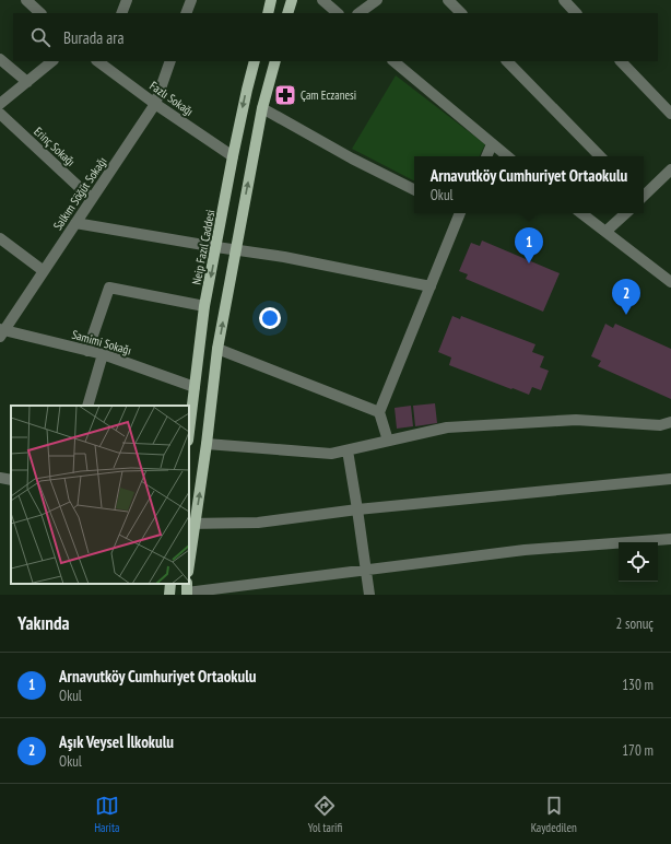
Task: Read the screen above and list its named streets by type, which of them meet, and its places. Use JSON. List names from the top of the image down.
{
  "streets": {
    "main road": ["Neip Fazıl Caddesi"],
    "street": [
      "Fazlı Sokağı",
      "Erinç Sokağı",
      "Salkım Söğüt Sokağı",
      "Samimi Sokağı"
    ]
  },
  "crossings": [
    ["Fazlı Sokağı", "Salkım Söğüt Sokağı"],
    ["Fazlı Sokağı", "Neip Fazıl Caddesi"],
    ["Erinç Sokağı", "Salkım Söğüt Sokağı"],
    ["Salkım Söğüt Sokağı", "Samimi Sokağı"],
    ["Neip Fazıl Caddesi", "Samimi Sokağı"]
  ],
  "places": {
    "pharmacy": ["Çam Eczanesi"]
  },
  "page": {
    "search": "Burada ara",
    "popup": ["Arnavutköy Cumhuriyet Ortaokulu", "Okul"],
    "pins": ["1", "2"],
    "heading": ["Yakında", "2 sonuç"],
    "list": [
      {
        "mark": "1",
        "name": "Arnavutköy Cumhuriyet Ortaokulu",
        "note": "Okul",
        "value": "130 m"
      },
      {
        "mark": "2",
        "name": "Aşık Veysel İlkokulu",
        "note": "Okul",
        "value": "170 m"
      }
    ],
    "nav": ["Harita", "Yol tarifi", "Kaydedilen"]
  }
}
